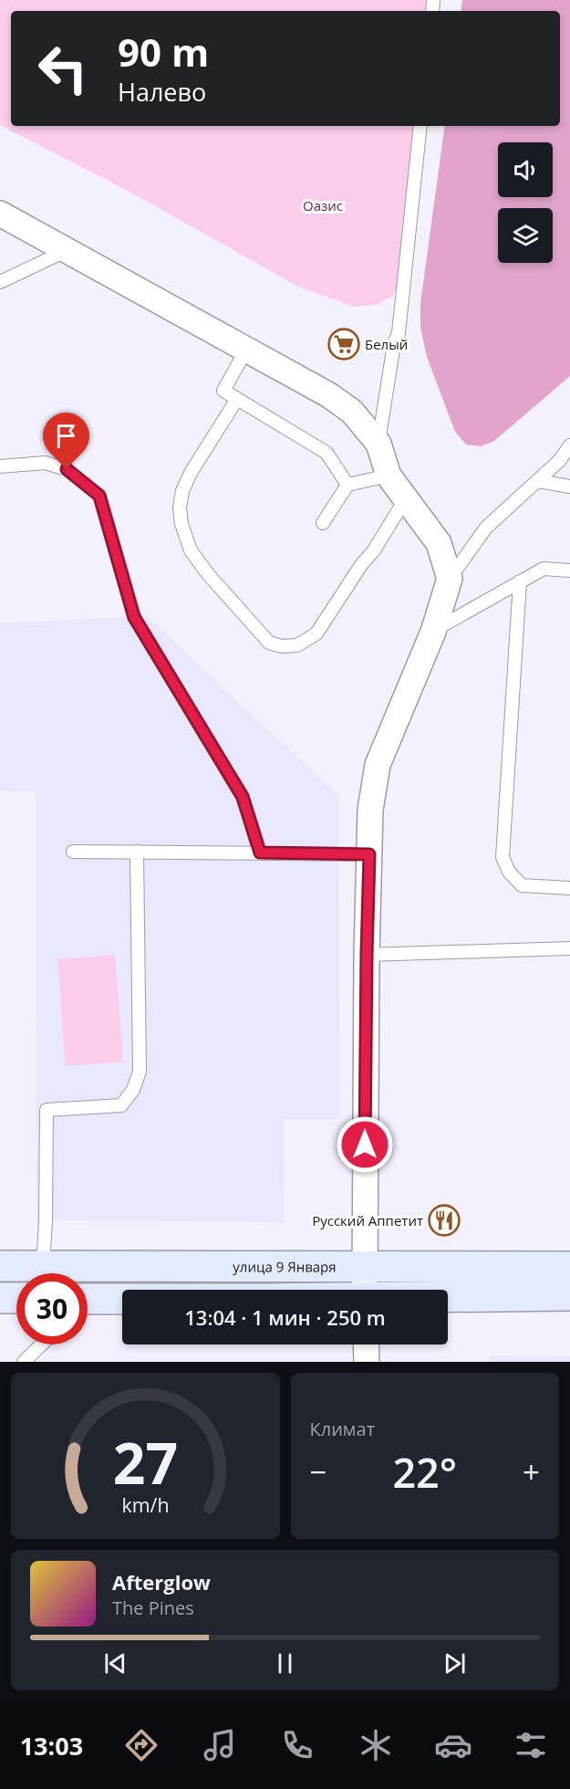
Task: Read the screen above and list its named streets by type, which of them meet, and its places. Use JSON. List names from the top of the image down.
{
  "streets": {
    "main road": ["улица 9 Января"]
  },
  "parks": ["Оазис"],
  "places": {
    "supermarket": ["Белый"],
    "restaurant": ["Русский Аппетит"]
  },
  "page": {
    "turn": ["90 m", "Налево"],
    "limit": "30",
    "trip": "13:04 · 1 мин · 250 m",
    "tile": "Климат",
    "heat": ["−", "22°", "+"],
    "song": ["Afterglow", "The Pines"],
    "tabs": "13:03",
    "gauge": ["27", "km/h"]
  }
}
